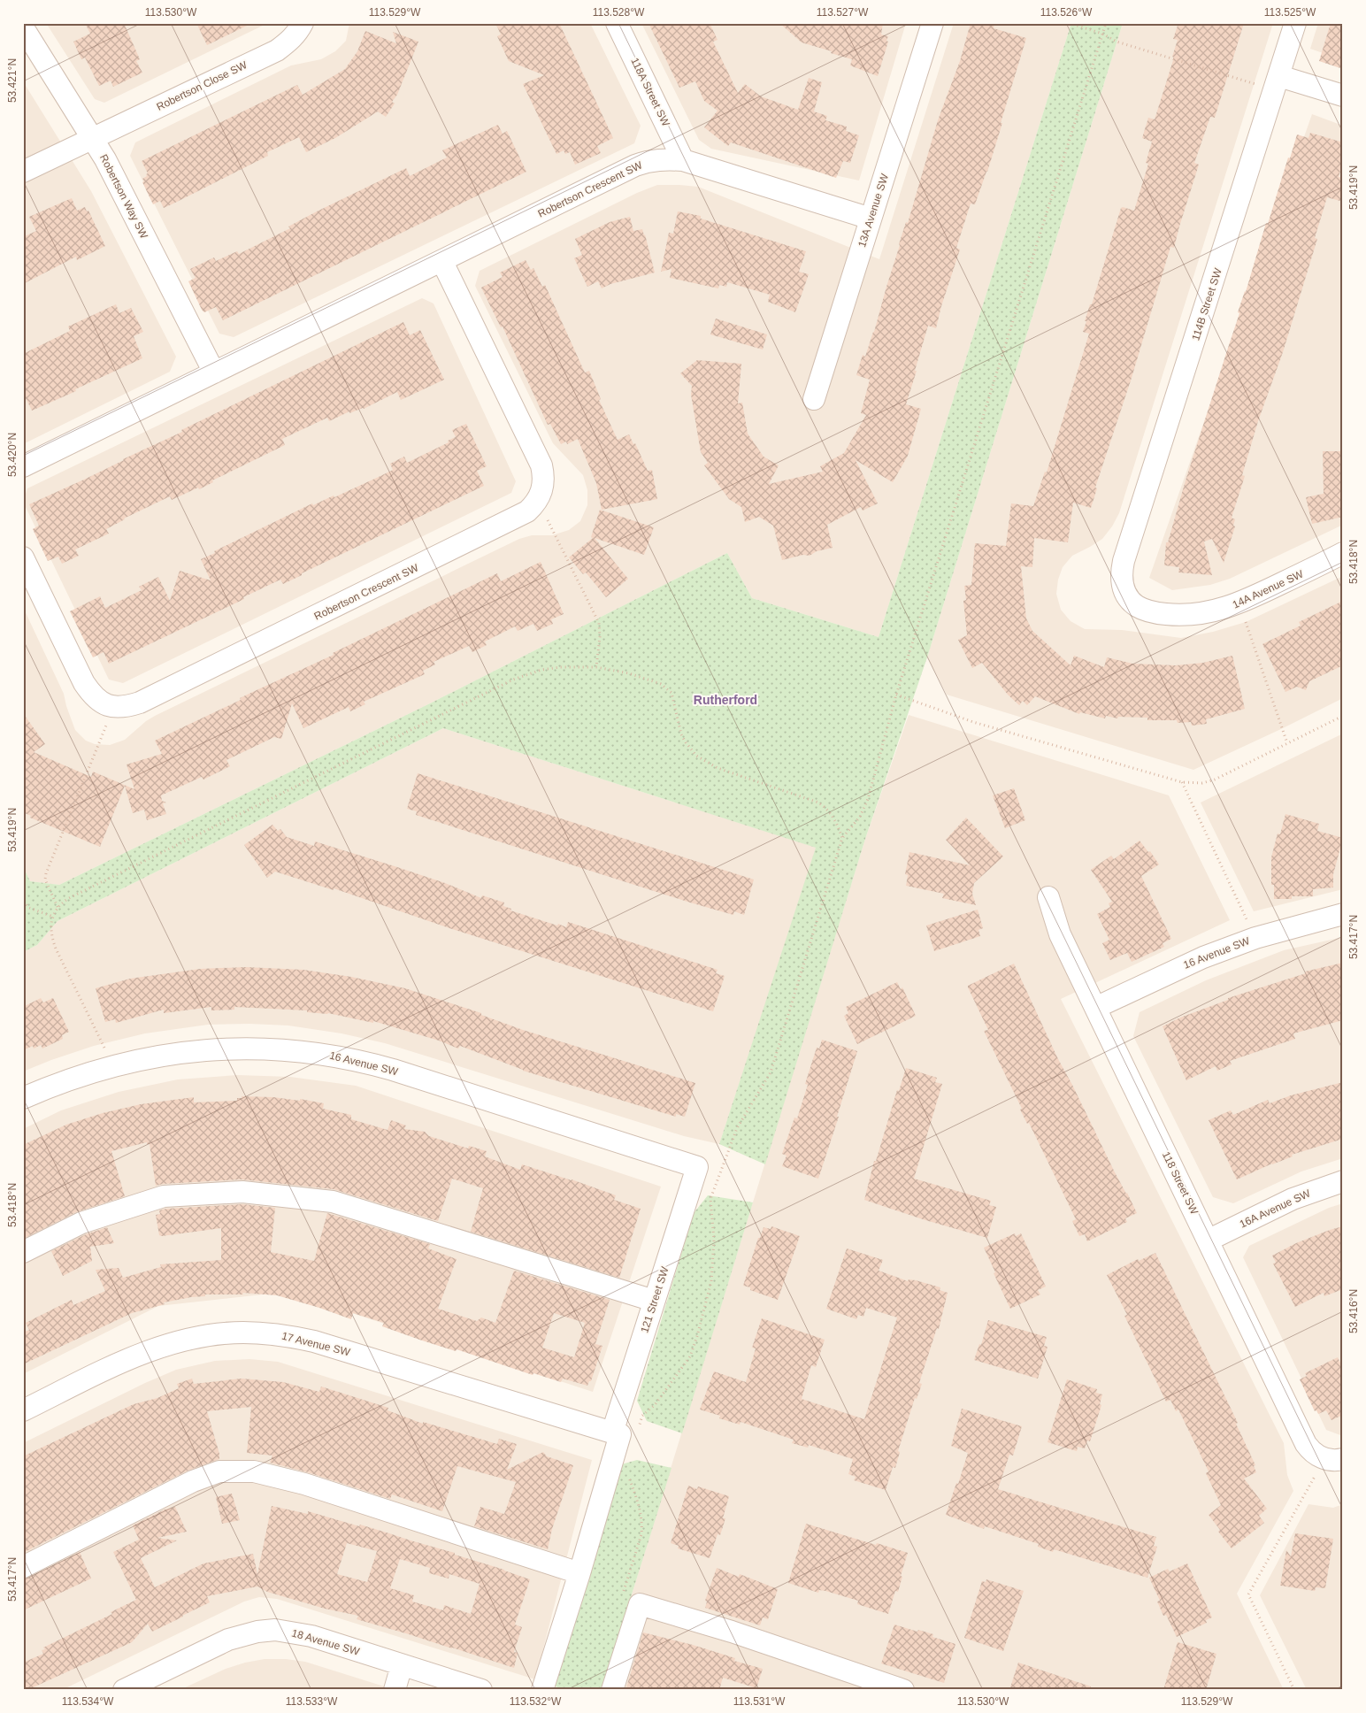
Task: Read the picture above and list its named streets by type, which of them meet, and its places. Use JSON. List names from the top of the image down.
{
  "streets": {
    "street": [
      "Robertson Close SW",
      "118A Street SW",
      "Robertson Crescent SW",
      "Robertson Way SW",
      "13A Avenue SW",
      "114B Street SW",
      "14A Avenue SW",
      "16 Avenue SW",
      "118 Street SW",
      "16A Avenue SW",
      "121 Street SW",
      "17 Avenue SW",
      "18 Avenue SW"
    ]
  },
  "crossings": [
    ["Robertson Close SW", "Robertson Way SW"],
    ["118A Street SW", "Robertson Crescent SW"],
    ["Robertson Crescent SW", "Robertson Way SW"],
    ["Robertson Crescent SW", "13A Avenue SW"],
    ["114B Street SW", "14A Avenue SW"],
    ["16 Avenue SW", "118 Street SW"],
    ["16 Avenue SW", "121 Street SW"],
    ["118 Street SW", "16A Avenue SW"],
    ["121 Street SW", "17 Avenue SW"]
  ],
  "districts": ["Rutherford"],
  "coordinates": [
    "113.530°W",
    "113.529°W",
    "113.528°W",
    "113.527°W",
    "113.526°W",
    "113.525°W",
    "53.421°N",
    "53.419°N",
    "53.420°N",
    "53.418°N",
    "53.417°N",
    "53.416°N",
    "113.534°W",
    "113.533°W",
    "113.532°W",
    "113.531°W"
  ]
}
